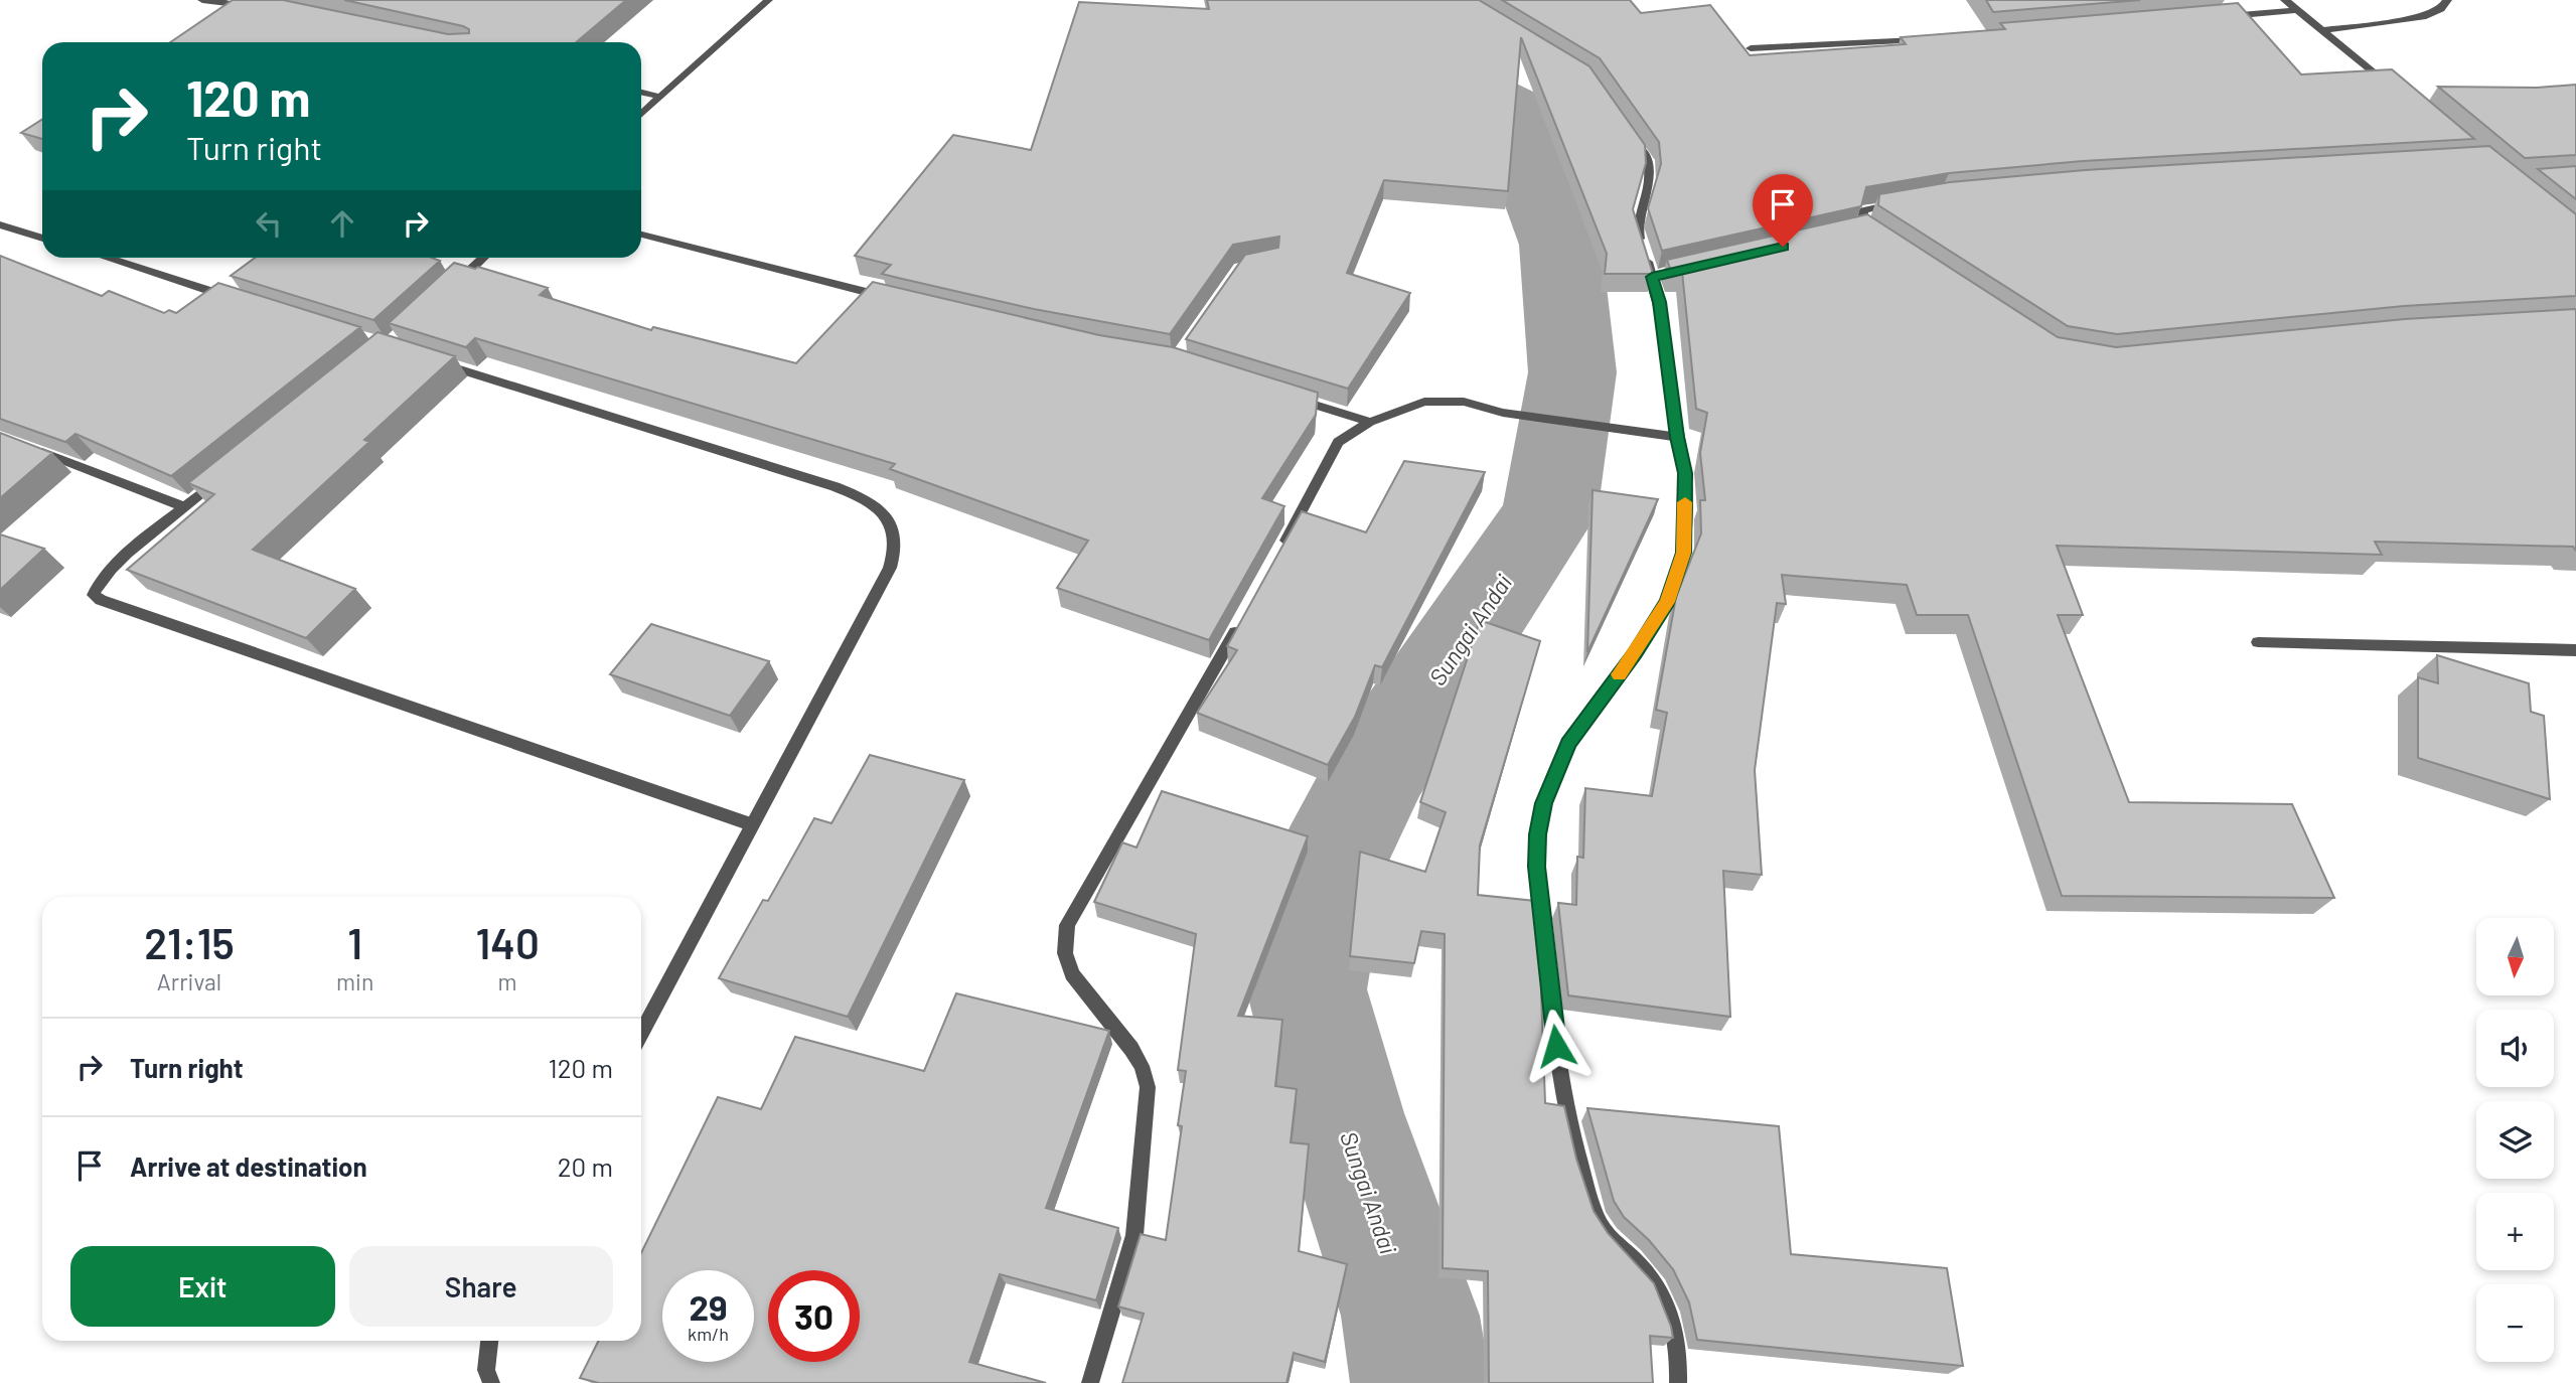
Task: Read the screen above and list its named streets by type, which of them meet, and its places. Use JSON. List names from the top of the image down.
{
  "water": ["Sungai Andai"],
  "north": "bottom",
  "page": {
    "turn": ["120 m", "Turn right"],
    "eta": [
      "21:15",
      "Arrival",
      "1",
      "min",
      "140",
      "m"
    ],
    "map_buttons": ["+", "−"],
    "list": [
      {
        "name": "Turn right",
        "value": "120 m"
      },
      {
        "name": "Arrive at destination",
        "value": "20 m"
      }
    ],
    "buttons": ["Exit", "Share"],
    "speed": "29 km/h",
    "limit": "30"
  }
}
